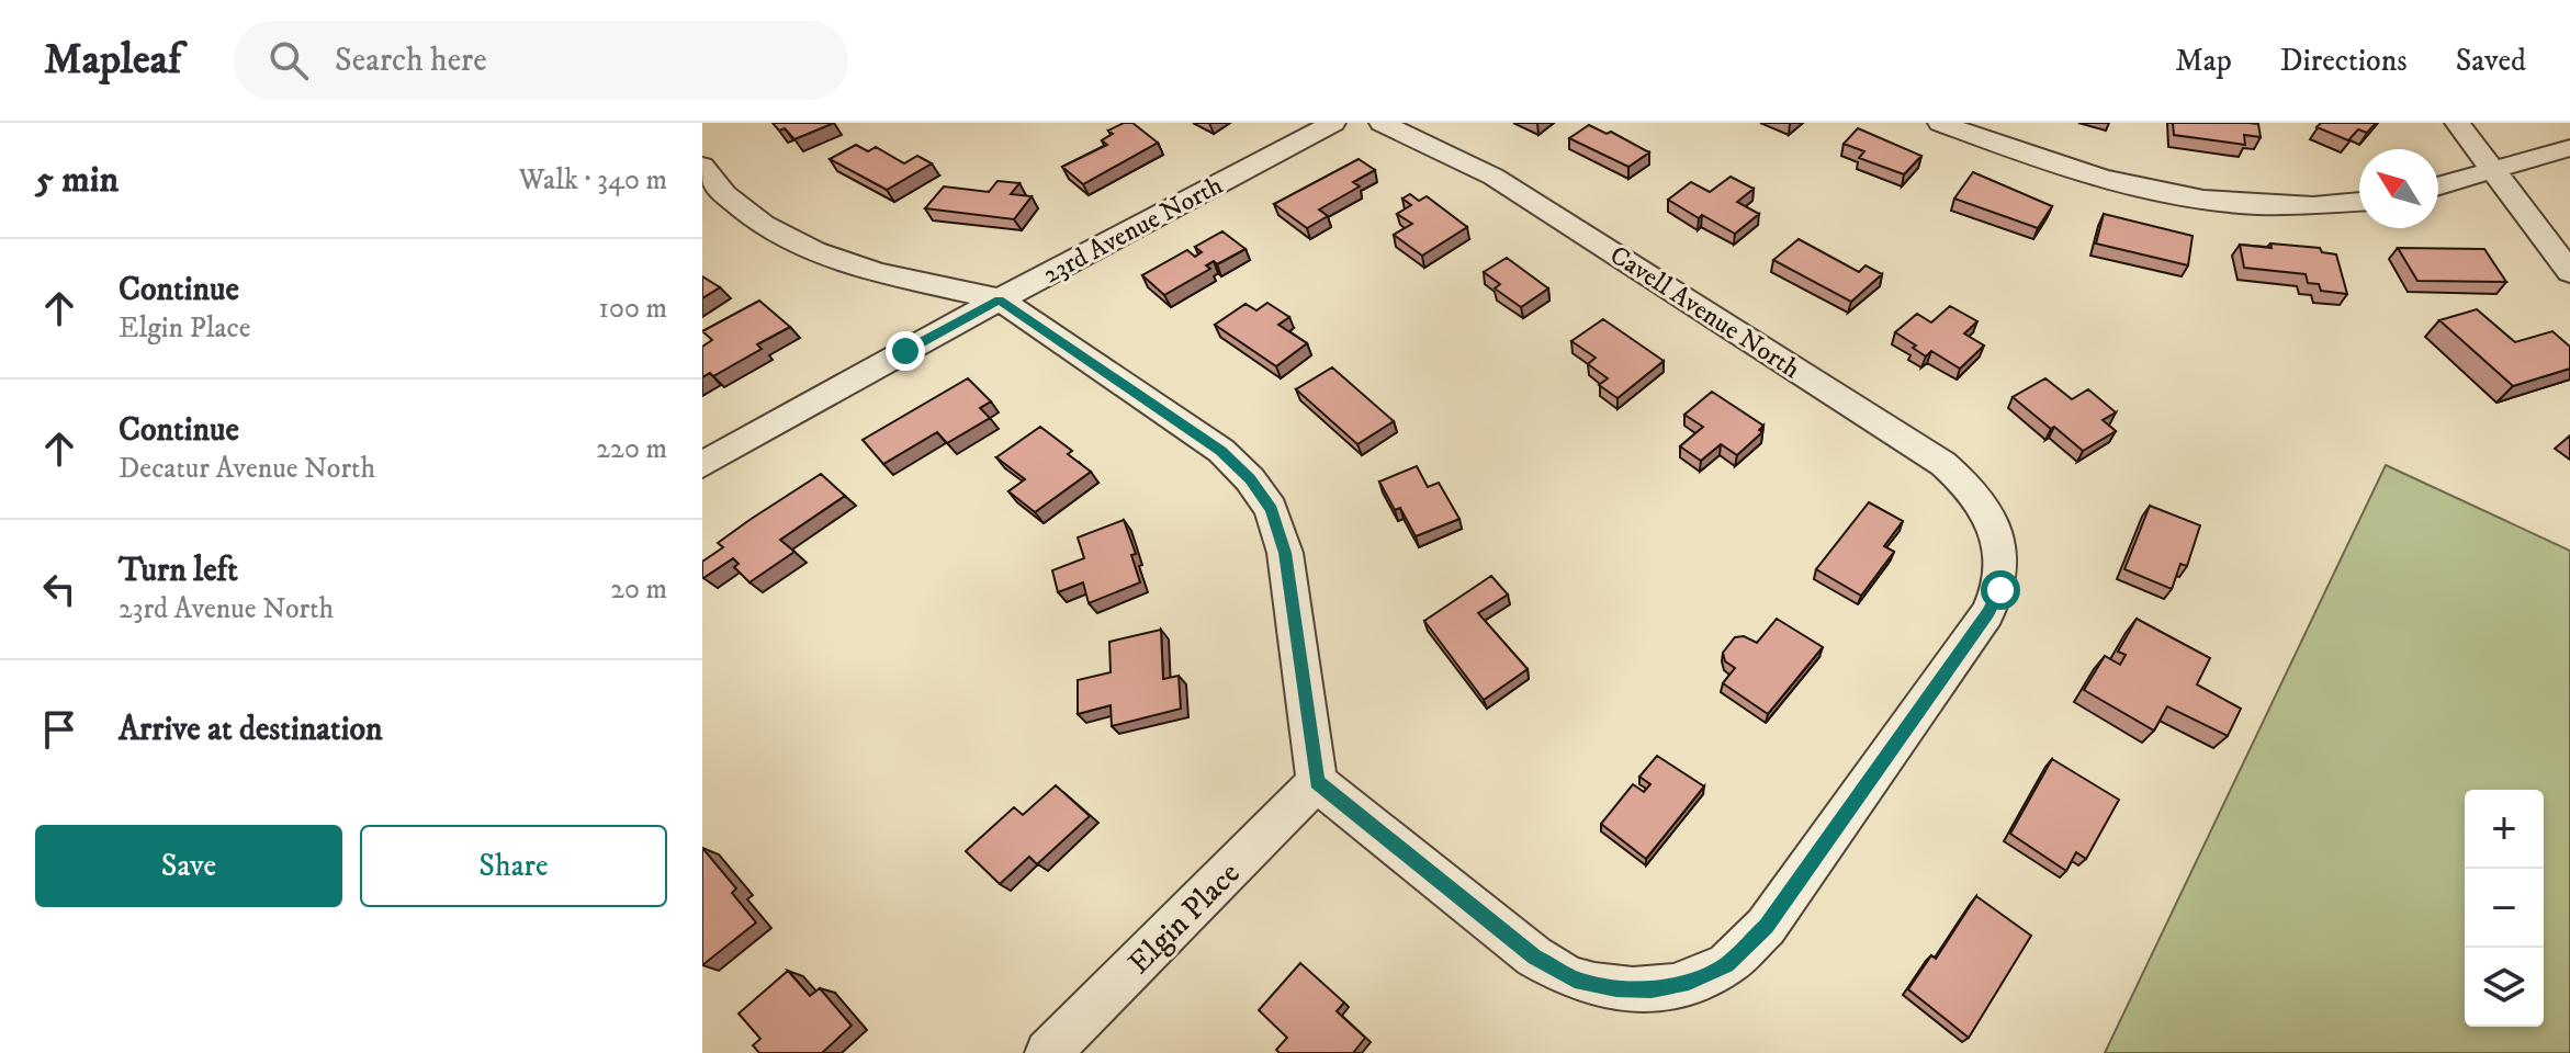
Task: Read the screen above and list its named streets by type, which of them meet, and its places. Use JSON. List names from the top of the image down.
{
  "streets": {
    "street": ["23rd Avenue North", "Cavell Avenue North", "Elgin Place"]
  },
  "crossings": [
    ["Cavell Avenue North", "Elgin Place"]
  ],
  "north": "top left",
  "page": {
    "header": "Mapleaf",
    "search": "Search here",
    "nav": ["Map", "Directions", "Saved"],
    "heading": ["5 min", "Walk · 340 m"],
    "list": [
      ["Continue", "Elgin Place", "100 m"],
      ["Continue", "Decatur Avenue North", "220 m"],
      ["Turn left", "23rd Avenue North", "20 m"],
      "Arrive at destination"
    ],
    "map_buttons": ["+", "−"],
    "buttons": ["Save", "Share"]
  }
}
